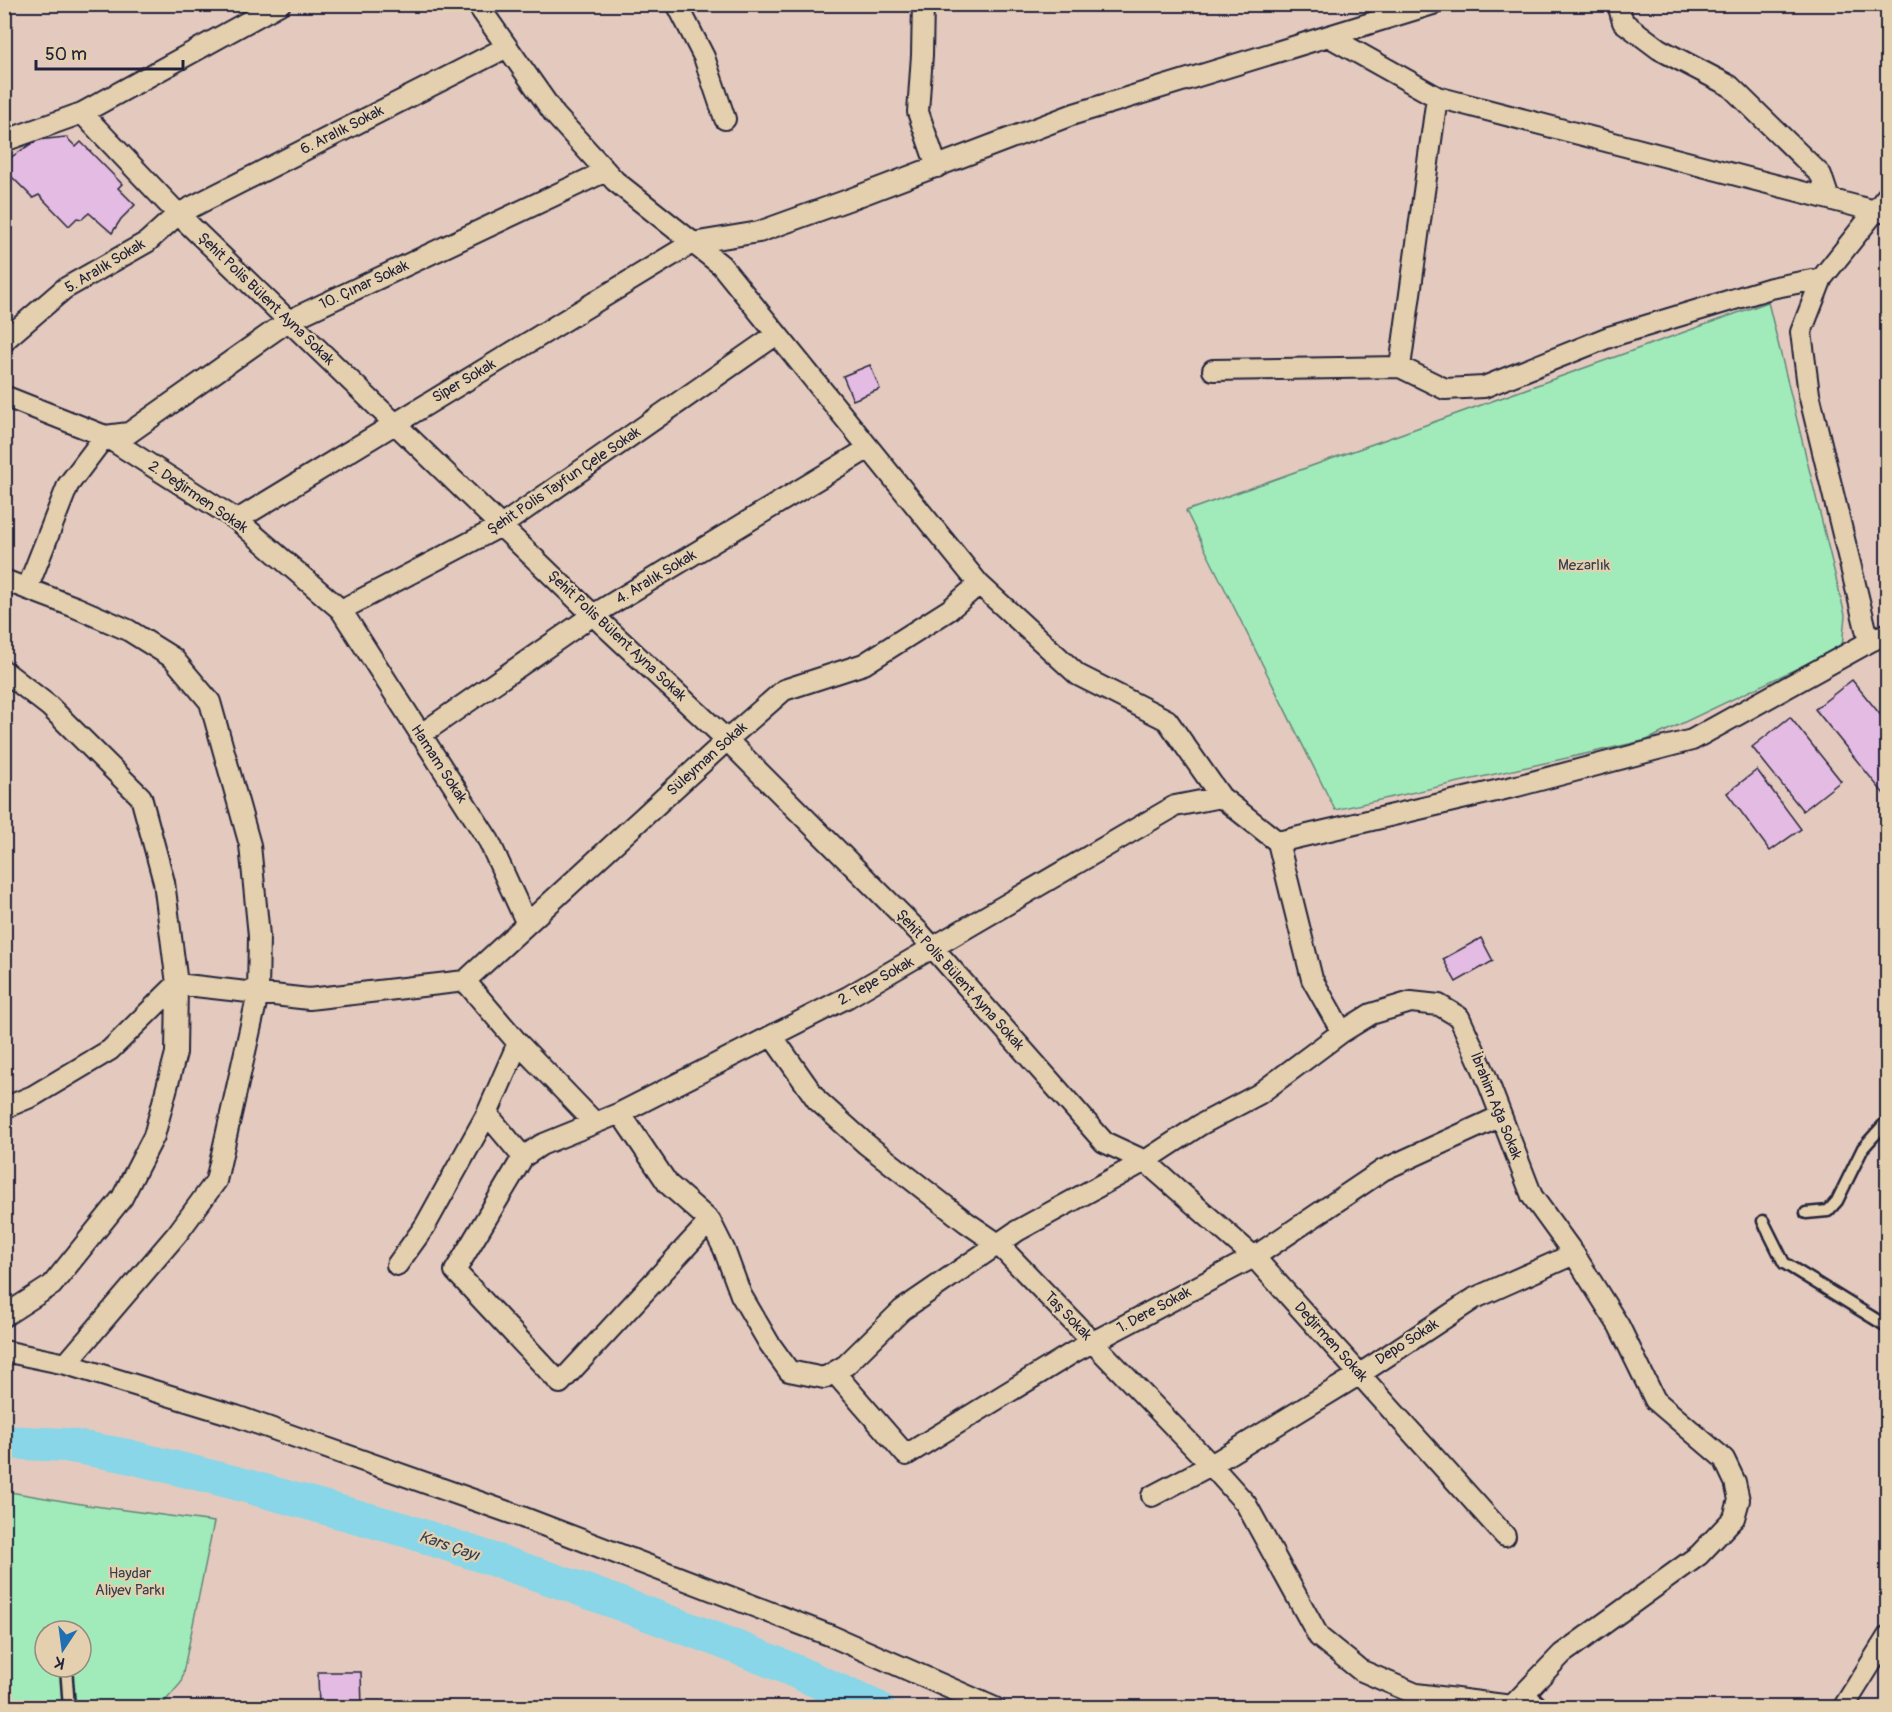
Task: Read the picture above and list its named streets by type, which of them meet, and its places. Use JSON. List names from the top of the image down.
{
  "streets": {
    "street": [
      "6. Aralık Sokak",
      "5. Aralık Sokak",
      "10. Çınar Sokak",
      "Şehit Polis Bülent Ayna Sokak",
      "Siper Sokak",
      "Şehit Polis Tayfun Çele Sokak",
      "2. Değirmen Sokak",
      "4. Aralık Sokak",
      "Süleyman Sokak",
      "Hamam Sokak",
      "2. Tepe Sokak",
      "İbrahim Ağa Sokak",
      "1. Dere Sokak",
      "Taş Sokak",
      "Değirmen Sokak",
      "Depo Sokak"
    ]
  },
  "crossings": [
    ["6. Aralık Sokak", "5. Aralık Sokak"],
    ["6. Aralık Sokak", "Şehit Polis Bülent Ayna Sokak"],
    ["5. Aralık Sokak", "Şehit Polis Bülent Ayna Sokak"],
    ["10. Çınar Sokak", "Şehit Polis Bülent Ayna Sokak"],
    ["10. Çınar Sokak", "2. Değirmen Sokak"],
    ["Şehit Polis Bülent Ayna Sokak", "Siper Sokak"],
    ["Şehit Polis Bülent Ayna Sokak", "Şehit Polis Tayfun Çele Sokak"],
    ["Şehit Polis Bülent Ayna Sokak", "4. Aralık Sokak"],
    ["Şehit Polis Bülent Ayna Sokak", "Süleyman Sokak"],
    ["Şehit Polis Bülent Ayna Sokak", "2. Tepe Sokak"],
    ["Şehit Polis Bülent Ayna Sokak", "İbrahim Ağa Sokak"],
    ["Şehit Polis Bülent Ayna Sokak", "Değirmen Sokak"],
    ["Siper Sokak", "2. Değirmen Sokak"],
    ["Şehit Polis Tayfun Çele Sokak", "2. Değirmen Sokak"],
    ["Şehit Polis Tayfun Çele Sokak", "Hamam Sokak"],
    ["2. Değirmen Sokak", "Hamam Sokak"],
    ["4. Aralık Sokak", "Hamam Sokak"],
    ["Süleyman Sokak", "Hamam Sokak"],
    ["2. Tepe Sokak", "Taş Sokak"],
    ["İbrahim Ağa Sokak", "1. Dere Sokak"],
    ["İbrahim Ağa Sokak", "Taş Sokak"],
    ["İbrahim Ağa Sokak", "Değirmen Sokak"],
    ["İbrahim Ağa Sokak", "Depo Sokak"],
    ["1. Dere Sokak", "Taş Sokak"],
    ["1. Dere Sokak", "Değirmen Sokak"],
    ["Taş Sokak", "Depo Sokak"],
    ["Değirmen Sokak", "Depo Sokak"]
  ],
  "water": ["Kars Çayı"],
  "parks": ["Mezarlık", "Haydar Aliyev Parkı"],
  "scale_bar": "50 m",
  "north": "bottom"
}
